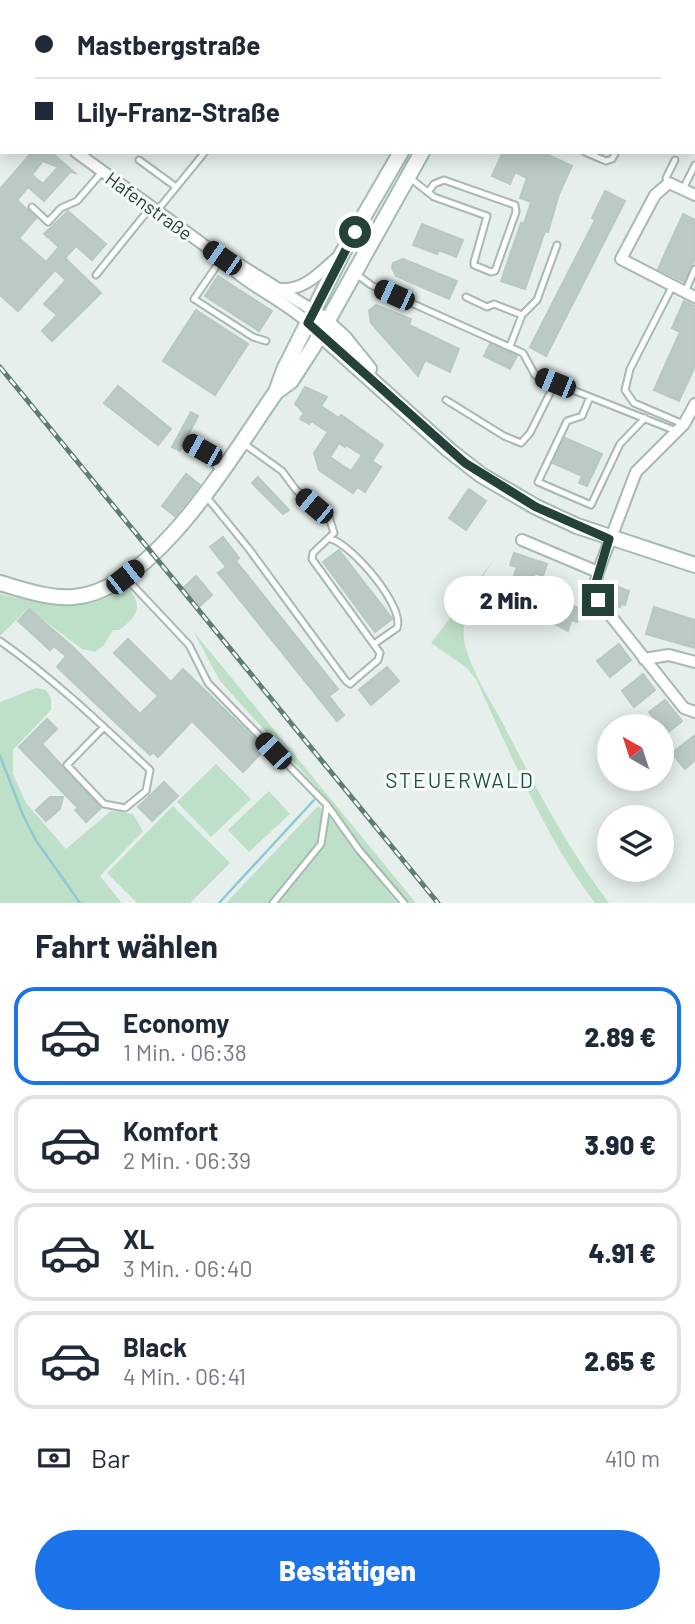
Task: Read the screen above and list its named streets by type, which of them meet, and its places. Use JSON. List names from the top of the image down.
{
  "streets": {
    "street": ["Hafenstraße"]
  },
  "districts": ["STEUERWALD"],
  "north": "top left",
  "page": {
    "banner": ["Mastbergstraße", "Lily-Franz-Straße"],
    "bubble": "2 Min.",
    "heading": "Fahrt wählen",
    "list": [
      {
        "name": "Economy",
        "note": "1 Min. · 06:38",
        "value": "2.89 €"
      },
      {
        "name": "Komfort",
        "note": "2 Min. · 06:39",
        "value": "3.90 €"
      },
      {
        "name": "XL",
        "note": "3 Min. · 06:40",
        "value": "4.91 €"
      },
      {
        "name": "Black",
        "note": "4 Min. · 06:41",
        "value": "2.65 €"
      }
    ],
    "pay": ["Bar", "410 m"],
    "buttons": "Bestätigen"
  }
}
